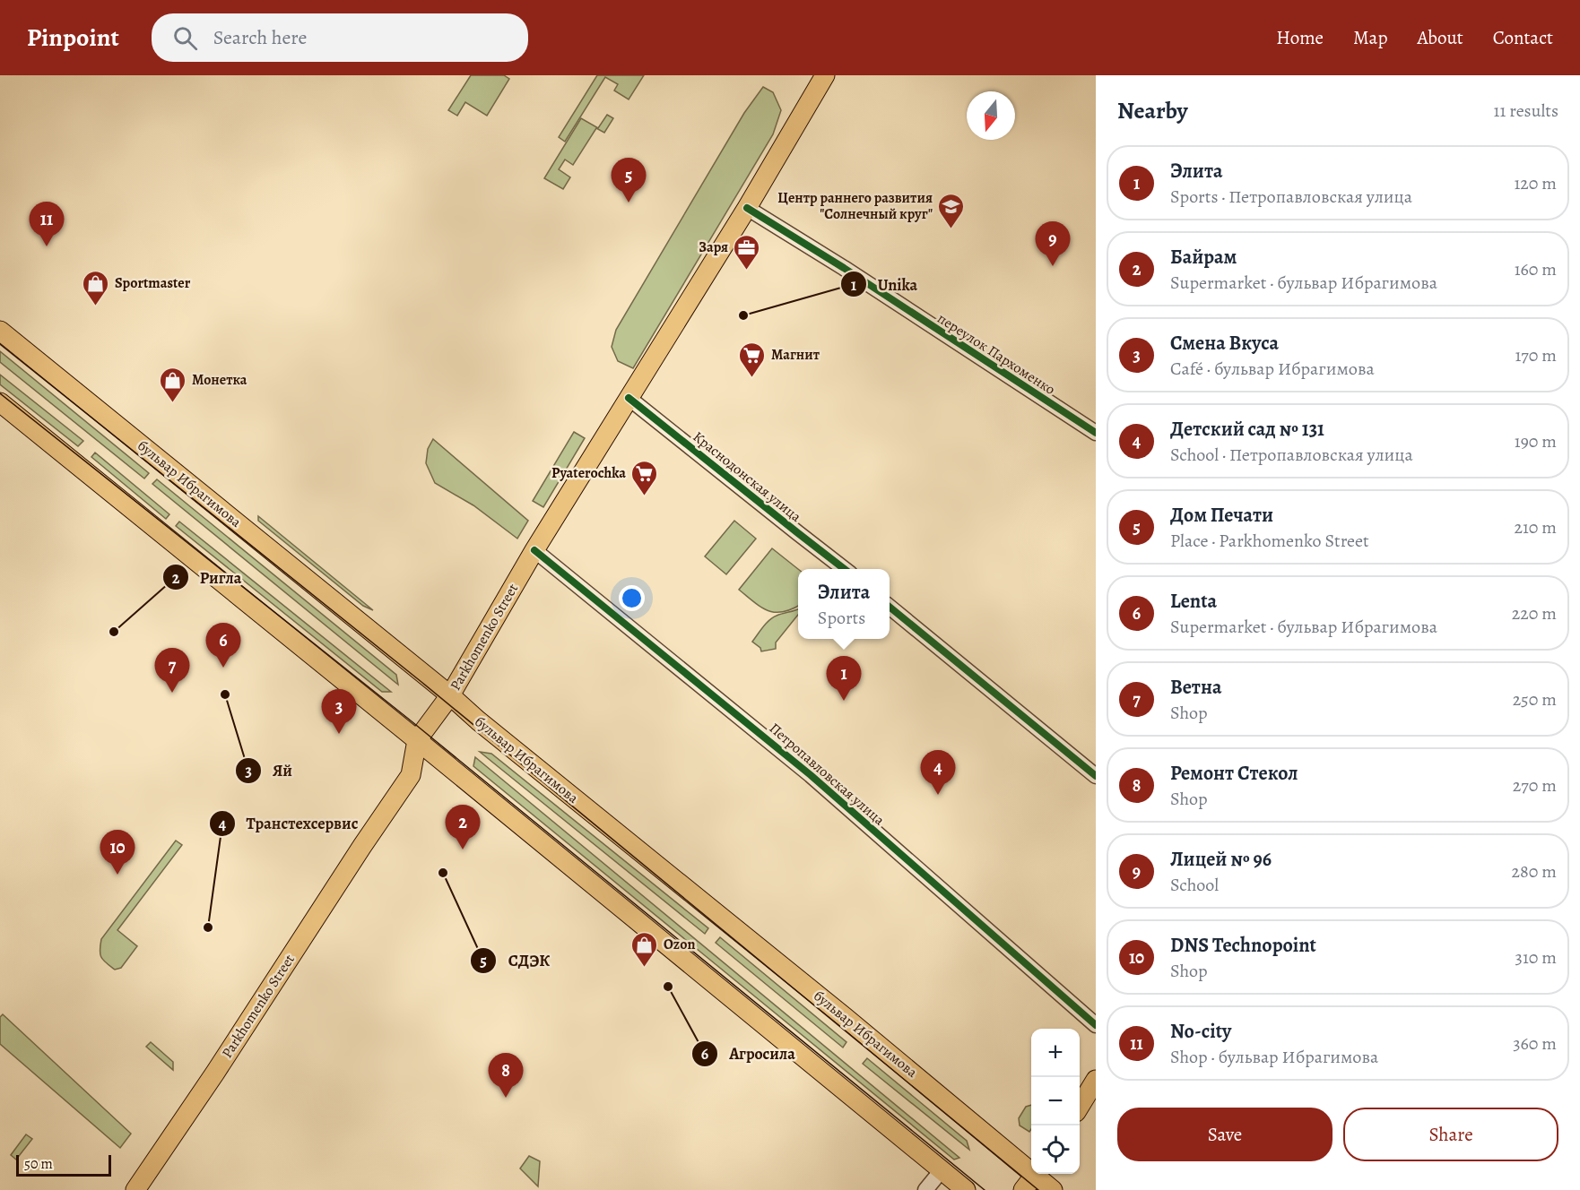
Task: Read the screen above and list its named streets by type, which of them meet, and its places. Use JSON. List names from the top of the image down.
{
  "streets": {
    "main road": ["бульвар Ибрагимова", "Parkhomenko Street"],
    "street": ["переулок Пархоменко", "Краснодонская улица", "Петропавловская улица"]
  },
  "crossings": [
    ["переулок Пархоменко", "Parkhomenko Street"],
    ["Краснодонская улица", "Parkhomenko Street"],
    ["бульвар Ибрагимова", "Parkhomenko Street"],
    ["Parkhomenko Street", "Петропавловская улица"]
  ],
  "places": {
    "school or university": ["Центр раннего развития \"Солнечный круг\""],
    "office": ["Заря"],
    "shop": ["Sportmaster", "Монетка", "Ozon"],
    "other": [
      "Unika",
      "Ригла",
      "Яй",
      "СДЭК",
      "Транстехсервис",
      "Агросила"
    ],
    "supermarket": ["Магнит", "Pyaterochka"]
  },
  "scale_bar": "50 m",
  "north": "bottom",
  "page": {
    "header": "Pinpoint",
    "search": "Search here",
    "nav": [
      "Home",
      "Map",
      "About",
      "Contact"
    ],
    "heading": ["Nearby", "11 results"],
    "list": [
      {
        "mark": "1",
        "name": "Элита",
        "note": "Sports · Петропавловская улица",
        "value": "120 m"
      },
      {
        "mark": "2",
        "name": "Байрам",
        "note": "Supermarket · бульвар Ибрагимова",
        "value": "160 m"
      },
      {
        "mark": "3",
        "name": "Смена Вкуса",
        "note": "Café · бульвар Ибрагимова",
        "value": "170 m"
      },
      {
        "mark": "4",
        "name": "Детский сад № 131",
        "note": "School · Петропавловская улица",
        "value": "190 m"
      },
      {
        "mark": "5",
        "name": "Дом Печати",
        "note": "Place · Parkhomenko Street",
        "value": "210 m"
      },
      {
        "mark": "6",
        "name": "Lenta",
        "note": "Supermarket · бульвар Ибрагимова",
        "value": "220 m"
      },
      {
        "mark": "7",
        "name": "Ветна",
        "note": "Shop",
        "value": "250 m"
      },
      {
        "mark": "8",
        "name": "Ремонт Стекол",
        "note": "Shop",
        "value": "270 m"
      },
      {
        "mark": "9",
        "name": "Лицей № 96",
        "note": "School",
        "value": "280 m"
      },
      {
        "mark": "10",
        "name": "DNS Technopoint",
        "note": "Shop",
        "value": "310 m"
      },
      {
        "mark": "11",
        "name": "No-city",
        "note": "Shop · бульвар Ибрагимова",
        "value": "360 m"
      }
    ],
    "pins": [
      "5",
      "11",
      "9",
      "6",
      "7",
      "1",
      "3",
      "4",
      "2",
      "10",
      "8"
    ],
    "popup": ["Элита", "Sports"],
    "map_buttons": ["+", "−"],
    "buttons": ["Save", "Share"],
    "scale": "50 m"
  }
}
